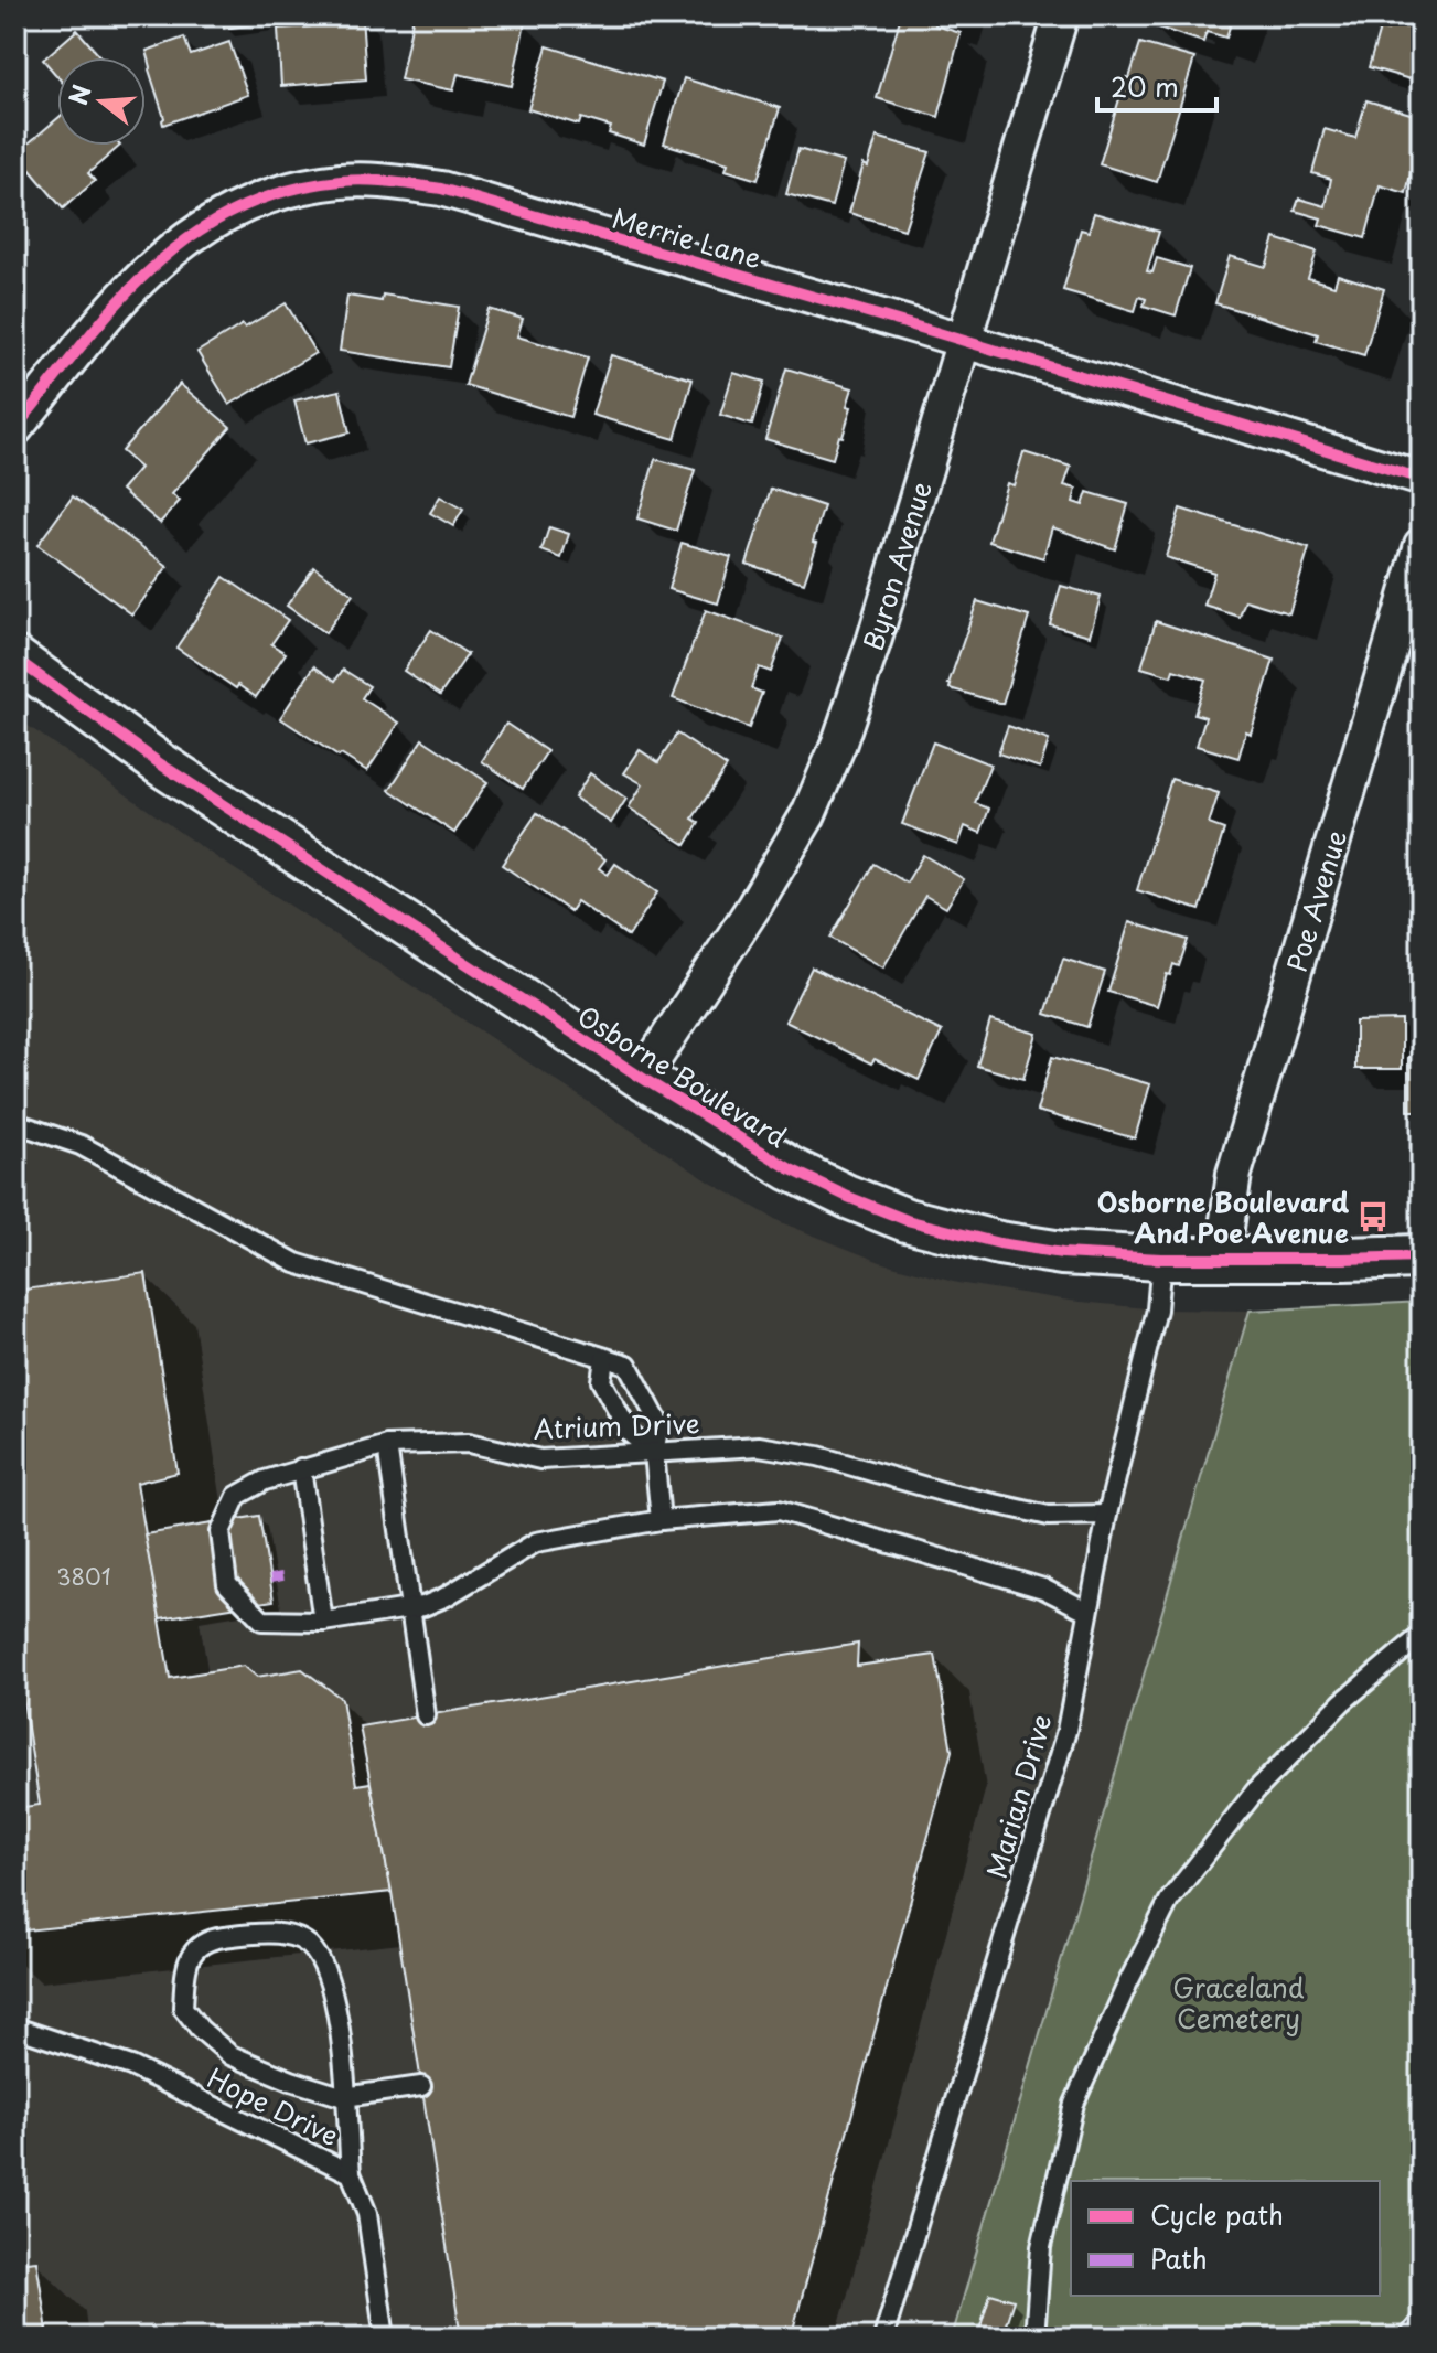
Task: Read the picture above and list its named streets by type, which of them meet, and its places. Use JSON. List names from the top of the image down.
{
  "streets": {
    "street": [
      "Merrie Lane",
      "Byron Avenue",
      "Poe Avenue",
      "Osborne Boulevard"
    ],
    "lane": ["Atrium Drive", "Marian Drive", "Hope Drive"]
  },
  "crossings": [
    ["Merrie Lane", "Byron Avenue"],
    ["Byron Avenue", "Osborne Boulevard"],
    ["Poe Avenue", "Osborne Boulevard"],
    ["Osborne Boulevard", "Marian Drive"],
    ["Atrium Drive", "Marian Drive"]
  ],
  "parks": ["Graceland Cemetery"],
  "places": {
    "bus stop": ["Osborne Boulevard And Poe Avenue"]
  },
  "house_numbers": ["3801"],
  "legend": ["Cycle path", "Path"],
  "scale_bar": "20 m",
  "north": "left"
}
